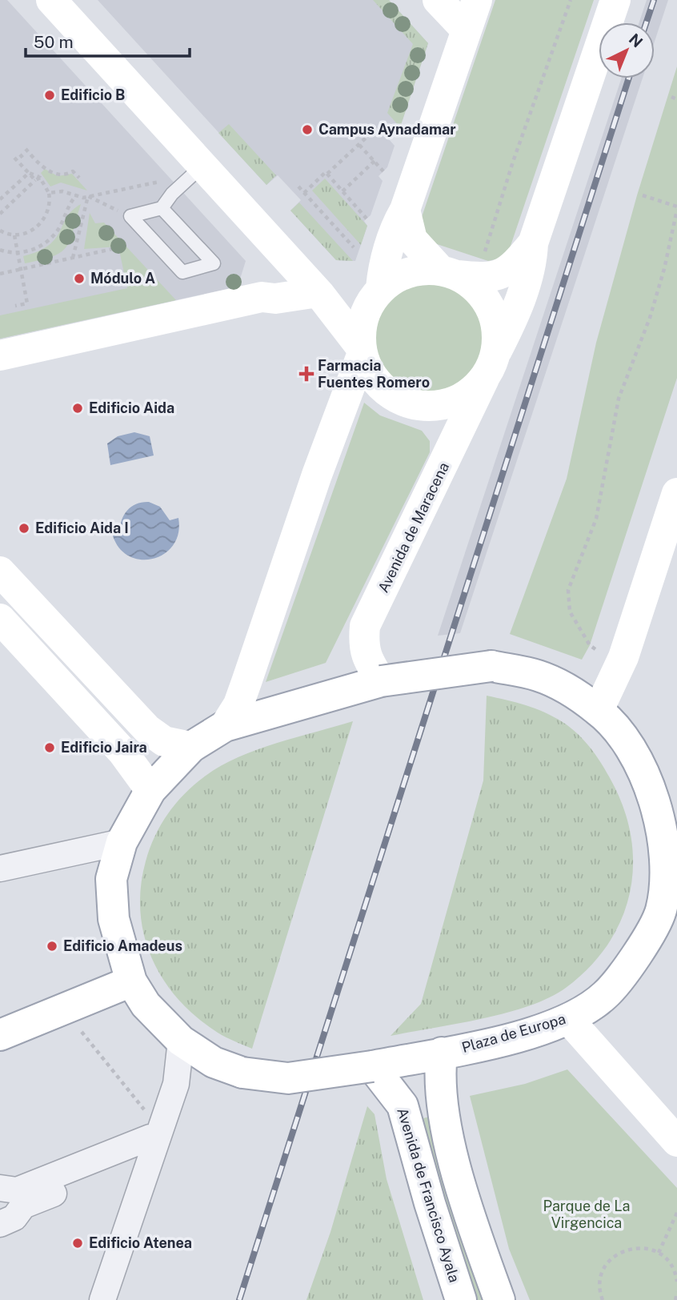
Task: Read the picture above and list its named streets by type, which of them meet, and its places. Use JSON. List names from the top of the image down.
{
  "streets": {
    "main road": ["Avenida de Maracena", "Plaza de Europa", "Avenida de Francisco Ayala"]
  },
  "crossings": [
    ["Avenida de Maracena", "Plaza de Europa"],
    ["Plaza de Europa", "Avenida de Francisco Ayala"]
  ],
  "parks": ["Parque de La Virgencica"],
  "places": {
    "other": [
      "Edificio B",
      "Campus Aynadamar",
      "Módulo A",
      "Edificio Aida",
      "Edificio Aida I",
      "Edificio Jaira",
      "Edificio Amadeus",
      "Edificio Atenea"
    ],
    "health": ["Farmacia Fuentes Romero"]
  },
  "scale_bar": "50 m",
  "north": "top right"
}
